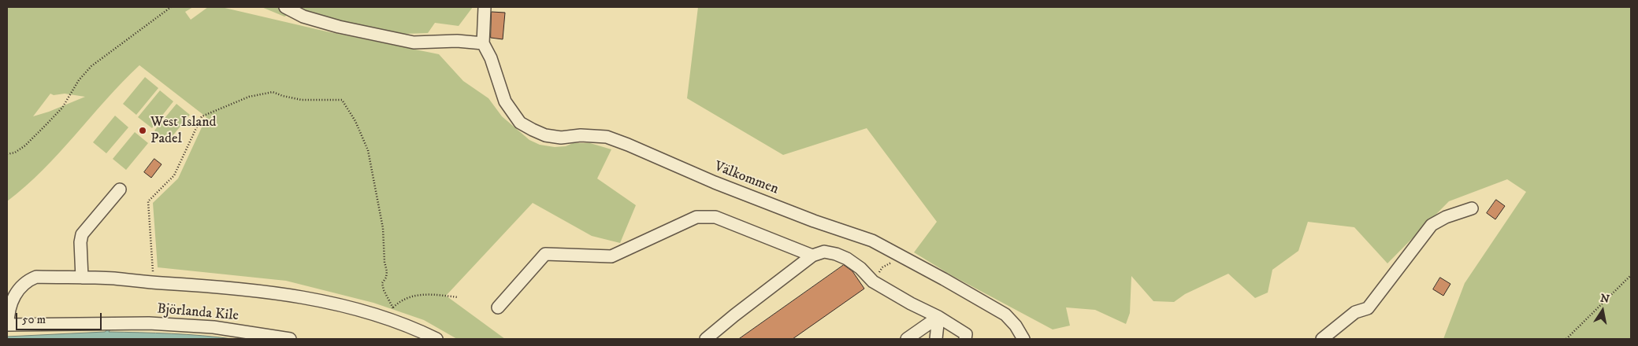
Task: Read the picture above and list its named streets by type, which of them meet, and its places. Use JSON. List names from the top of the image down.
{
  "streets": {
    "street": ["Välkommen", "Björlanda Kile"]
  },
  "places": ["West Island Padel"],
  "scale_bar": "50 m",
  "north": "top"
}
